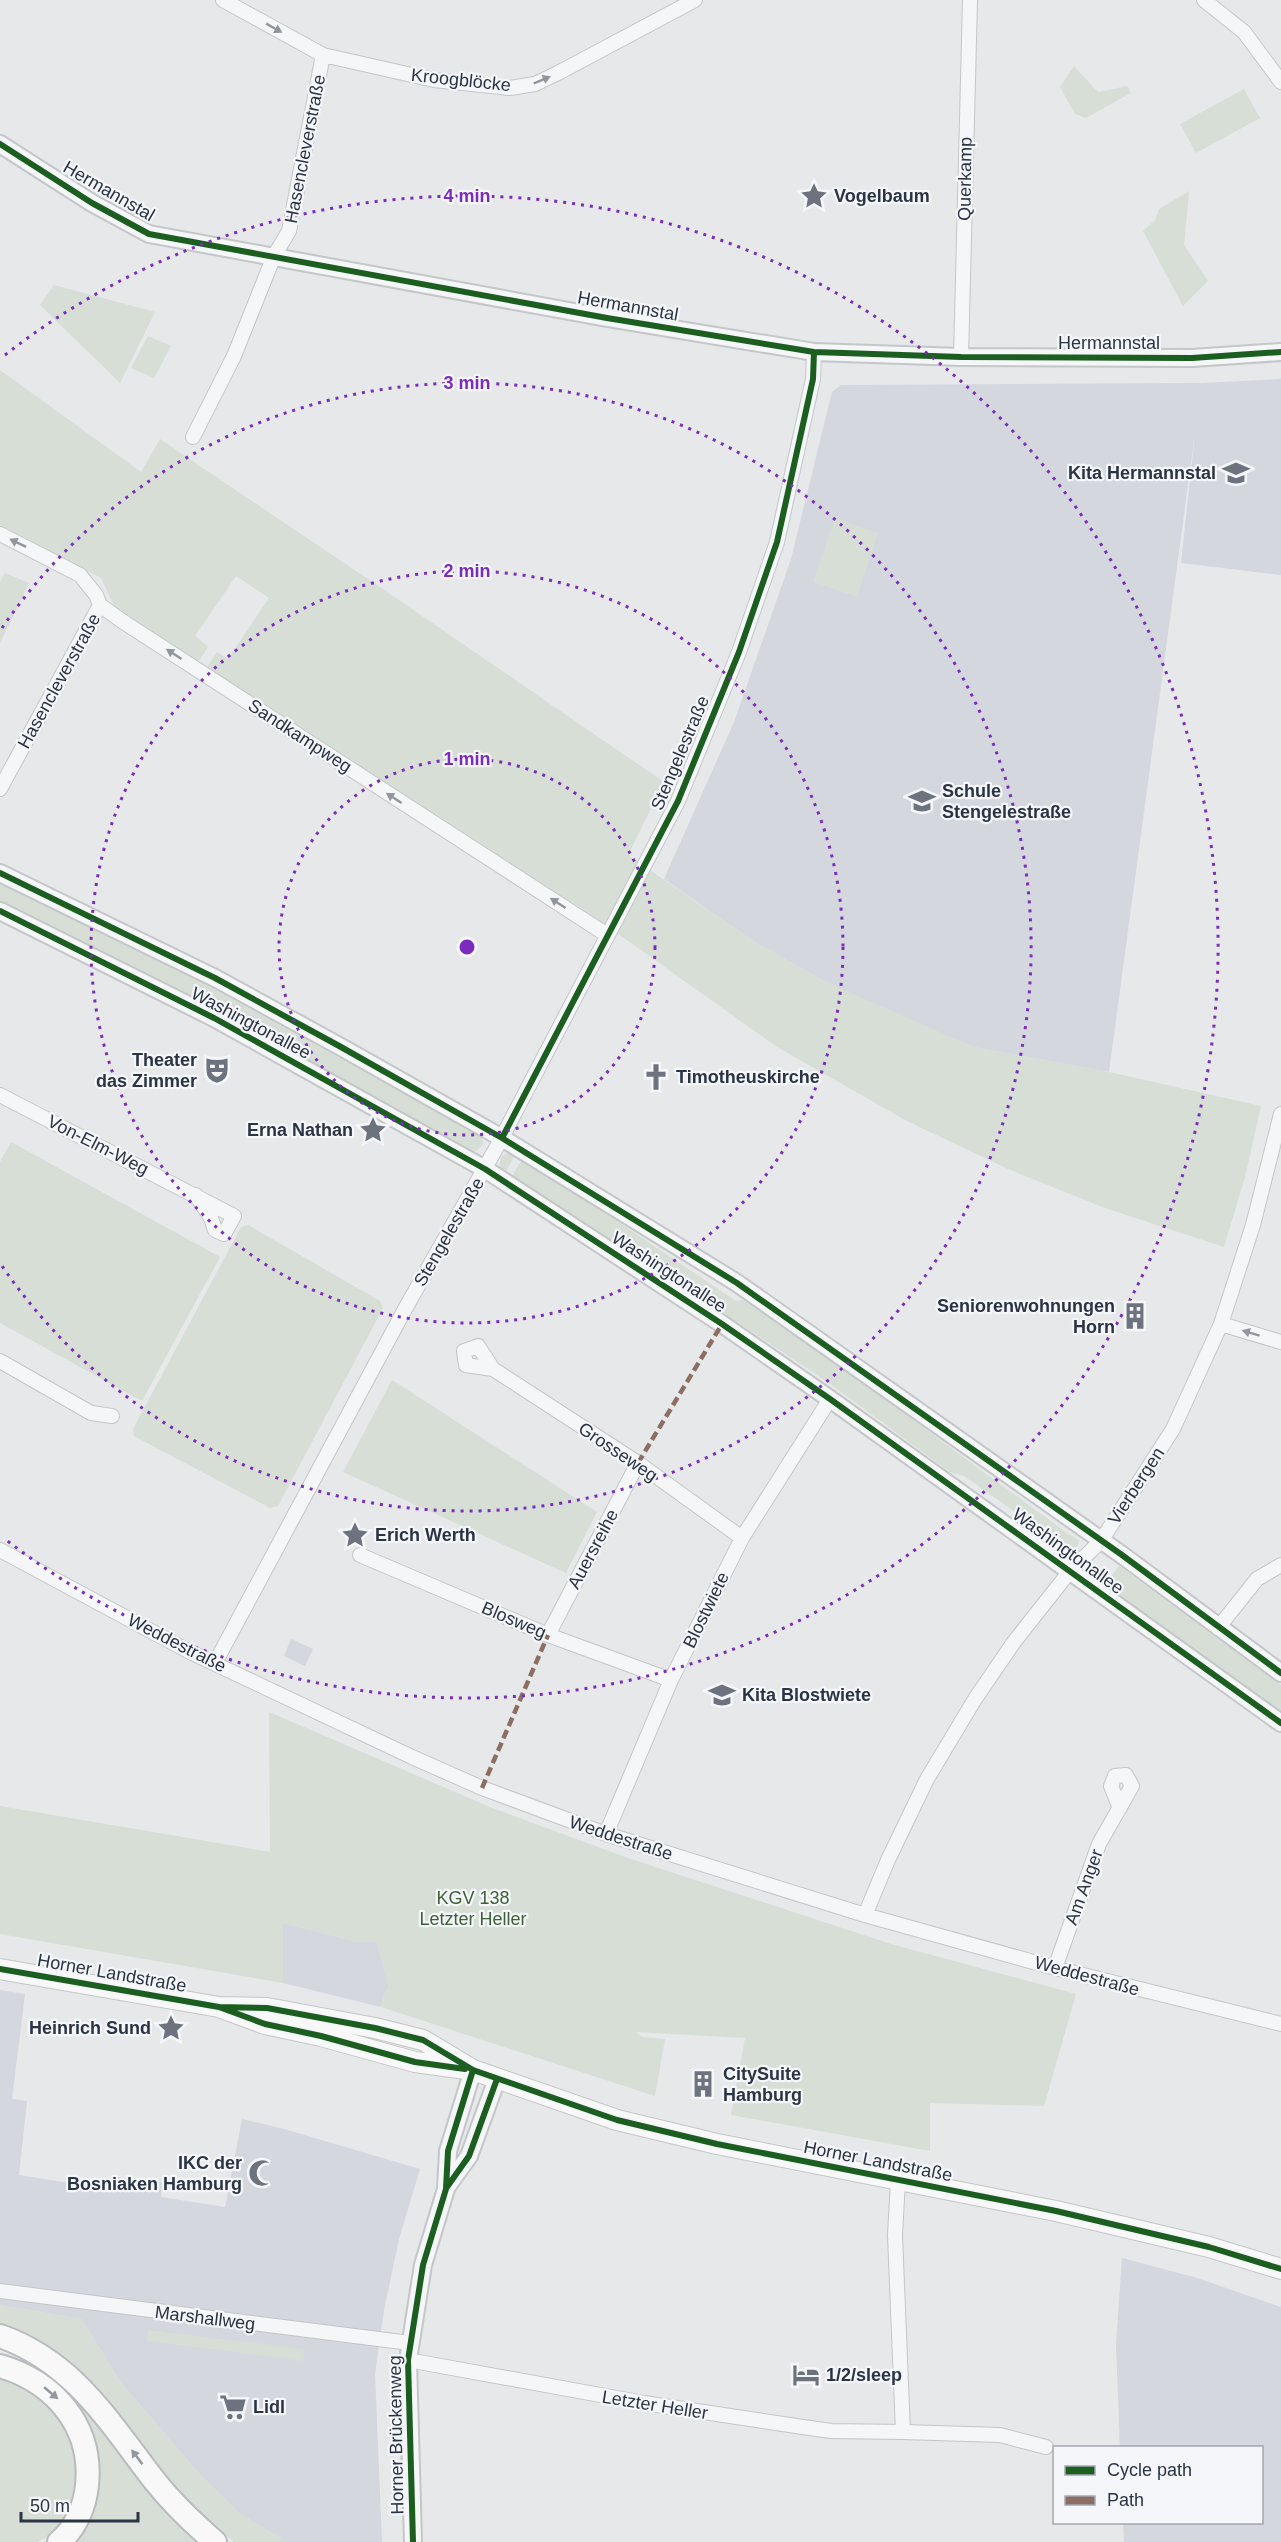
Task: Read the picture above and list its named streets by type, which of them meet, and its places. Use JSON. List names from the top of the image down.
{
  "streets": {
    "main road": ["Horner Landstraße"],
    "street": [
      "Kroogblöcke",
      "Hasencleverstraße",
      "Querkamp",
      "Hermannstal",
      "Sandkampweg",
      "Stengelestraße",
      "Washingtonallee",
      "Von-Elm-Weg",
      "Grosseweg",
      "Vierbergen",
      "Auersreihe",
      "Blostwiete",
      "Blosweg",
      "Weddestraße",
      "Am Anger",
      "Marshallweg",
      "Letzter Heller",
      "Horner Brückenweg"
    ]
  },
  "crossings": [
    ["Kroogblöcke", "Hasencleverstraße"],
    ["Hasencleverstraße", "Hermannstal"],
    ["Hasencleverstraße", "Sandkampweg"],
    ["Querkamp", "Hermannstal"],
    ["Hermannstal", "Stengelestraße"],
    ["Sandkampweg", "Stengelestraße"],
    ["Stengelestraße", "Washingtonallee"],
    ["Stengelestraße", "Weddestraße"],
    ["Washingtonallee", "Vierbergen"],
    ["Washingtonallee", "Blostwiete"],
    ["Grosseweg", "Auersreihe"],
    ["Grosseweg", "Blostwiete"],
    ["Vierbergen", "Weddestraße"],
    ["Auersreihe", "Blosweg"],
    ["Blostwiete", "Blosweg"],
    ["Blostwiete", "Weddestraße"],
    ["Weddestraße", "Am Anger"],
    ["Horner Landstraße", "Horner Brückenweg"],
    ["Marshallweg", "Horner Brückenweg"],
    ["Letzter Heller", "Horner Brückenweg"]
  ],
  "one_way": ["Kroogblöcke", "Sandkampweg"],
  "parks": ["KGV 138 Letzter Heller"],
  "places": {
    "place": [
      "Vogelbaum",
      "Erna Nathan",
      "Erich Werth",
      "Heinrich Sund"
    ],
    "school or university": ["Kita Hermannstal", "Schule Stengelestraße", "Kita Blostwiete"],
    "theatre": ["Theater das Zimmer"],
    "church": ["Timotheuskirche"],
    "building": ["Seniorenwohnungen Horn", "CitySuite Hamburg"],
    "mosque": ["IKC der Bosniaken Hamburg"],
    "hotel": ["1/2/sleep"],
    "supermarket": ["Lidl"]
  },
  "legend": ["Cycle path", "Path"],
  "scale_bar": "50 m",
  "rings": [
    "4 min",
    "3 min",
    "2 min",
    "1 min"
  ]
}
